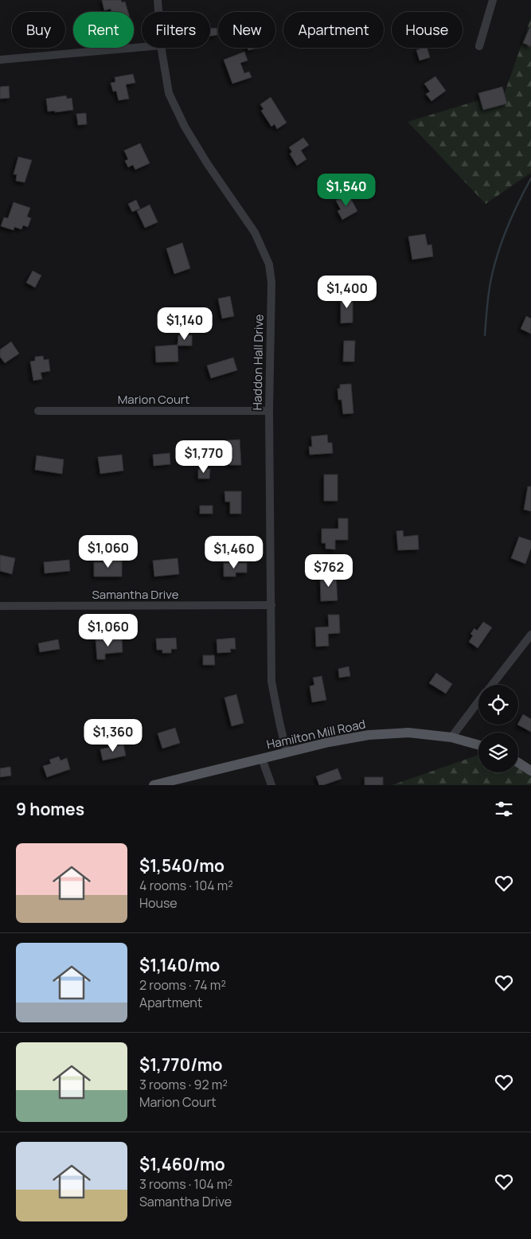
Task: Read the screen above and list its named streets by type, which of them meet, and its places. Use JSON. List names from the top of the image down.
{
  "streets": {
    "main road": ["Hamilton Mill Road"],
    "street": ["Haddon Hall Drive", "Marion Court", "Samantha Drive"]
  },
  "crossings": [
    ["Haddon Hall Drive", "Marion Court"],
    ["Haddon Hall Drive", "Samantha Drive"],
    ["Haddon Hall Drive", "Hamilton Mill Road"]
  ],
  "page": {
    "chip": [
      "Buy",
      "Rent",
      "Filters",
      "New",
      "Apartment",
      "House"
    ],
    "price": [
      "$1,540",
      "$1,400",
      "$1,140",
      "$1,770",
      "$1,060",
      "$1,460",
      "$762",
      "$1,060",
      "$1,360"
    ],
    "heading": "9 homes",
    "list": [
      {
        "name": "$1,540/mo",
        "note": "4 rooms · 104 m² · House"
      },
      {
        "name": "$1,140/mo",
        "note": "2 rooms · 74 m² · Apartment"
      },
      {
        "name": "$1,770/mo",
        "note": "3 rooms · 92 m² · Marion Court"
      },
      {
        "name": "$1,460/mo",
        "note": "3 rooms · 104 m² · Samantha Drive"
      }
    ]
  }
}
